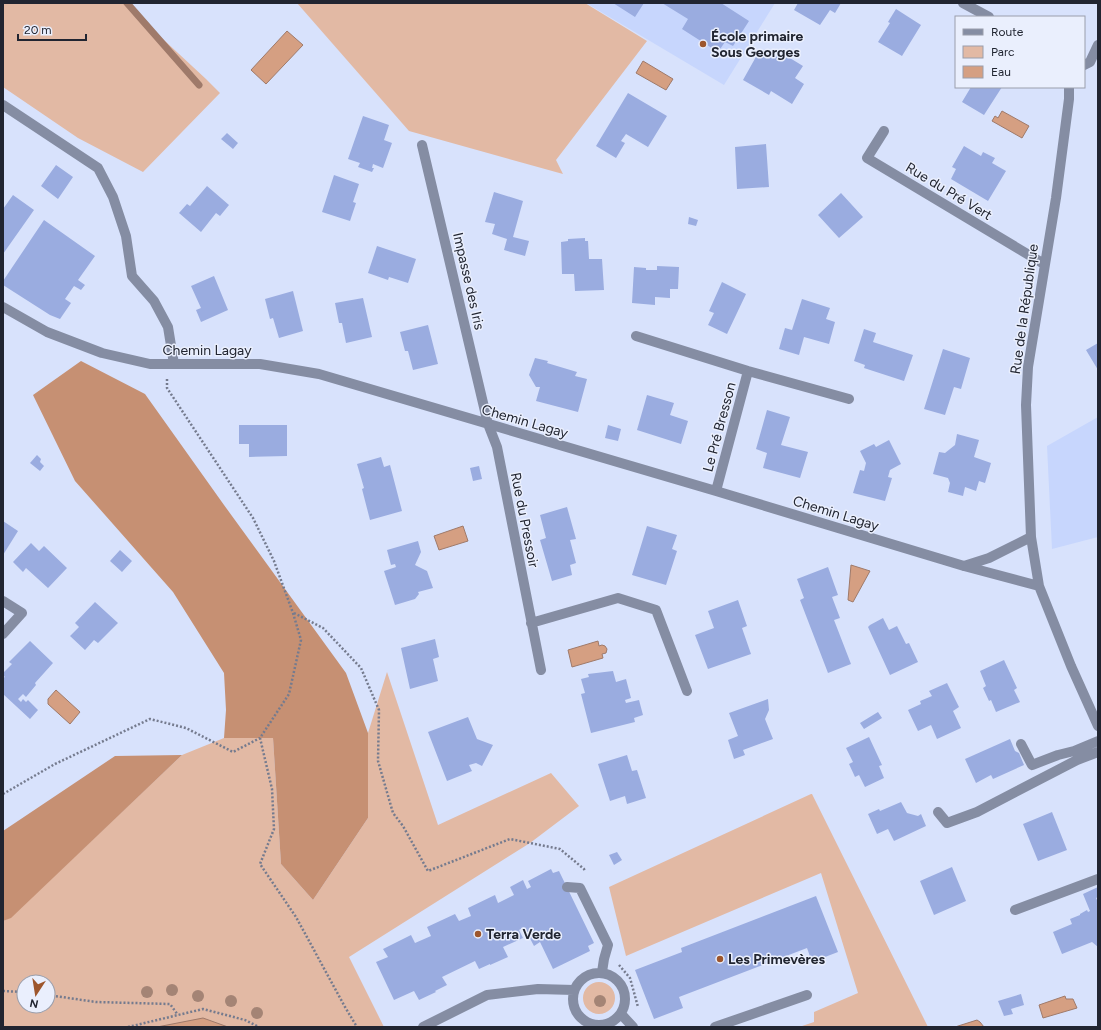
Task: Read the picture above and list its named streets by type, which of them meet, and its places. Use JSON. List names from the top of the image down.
{
  "streets": {
    "street": [
      "Rue du Pré Vert",
      "Impasse des Iris",
      "Rue de la République",
      "Chemin Lagay",
      "Le Pré Bresson",
      "Rue du Pressoir"
    ]
  },
  "crossings": [
    ["Rue du Pré Vert", "Rue de la République"],
    ["Impasse des Iris", "Chemin Lagay"],
    ["Impasse des Iris", "Rue du Pressoir"],
    ["Rue de la République", "Chemin Lagay"],
    ["Chemin Lagay", "Le Pré Bresson"],
    ["Chemin Lagay", "Rue du Pressoir"]
  ],
  "places": ["École primaire Sous Georges", "Terra Verde", "Les Primevères"],
  "legend": ["Route", "Parc", "Eau"],
  "scale_bar": "20 m",
  "north": "bottom"
}
